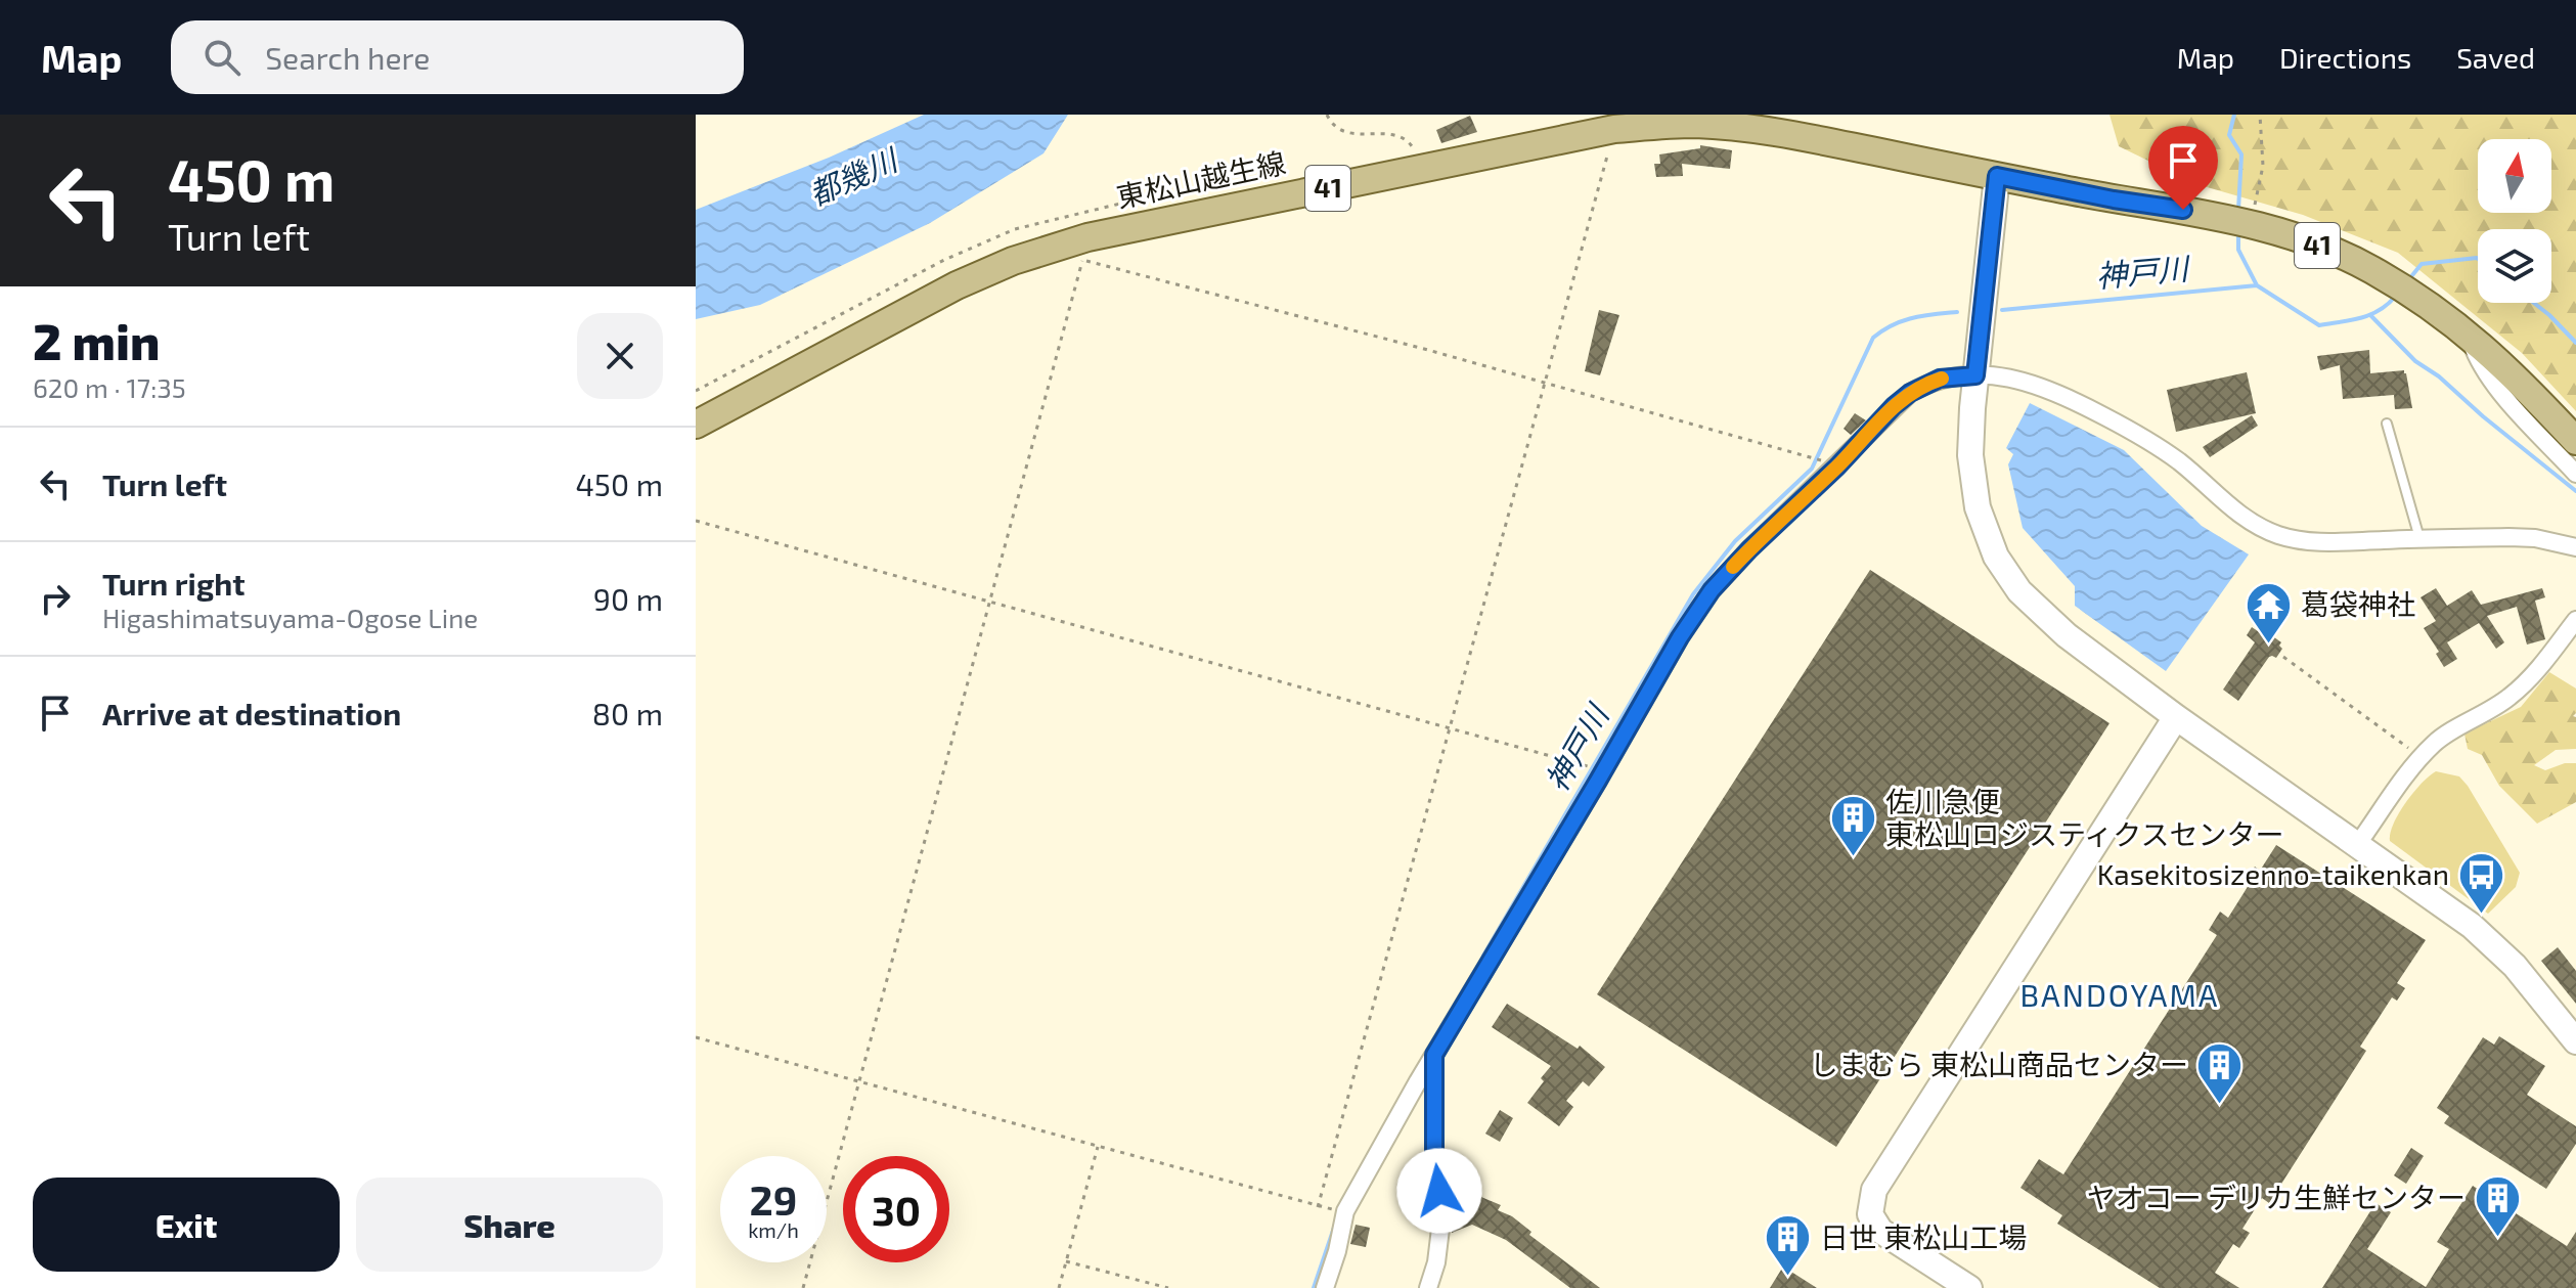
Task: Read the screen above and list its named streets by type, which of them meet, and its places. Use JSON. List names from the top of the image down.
{
  "streets": {
    "main road": ["東松山越生線", "41"]
  },
  "crossings": [
    ["東松山越生線", "41"]
  ],
  "districts": ["BANDOYAMA"],
  "water": ["都幾川", "神戸川"],
  "places": {
    "temple": ["葛袋神社"],
    "building": [
      "佐川急便 東松山ロジスティクスセンター",
      "しまむら 東松山商品センター",
      "ヤオコー デリカ生鮮センター",
      "日世 東松山工場"
    ],
    "bus stop": ["Kasekitosizenno-taikenkan"]
  },
  "north": "top",
  "page": {
    "header": "Map",
    "search": "Search here",
    "nav": ["Map", "Directions", "Saved"],
    "turn": ["450 m", "Turn left"],
    "heading": ["2 min", "620 m · 17:35"],
    "list": [
      {
        "name": "Turn left",
        "value": "450 m"
      },
      {
        "name": "Turn right",
        "note": "Higashimatsuyama-Ogose Line",
        "value": "90 m"
      },
      {
        "name": "Arrive at destination",
        "value": "80 m"
      }
    ],
    "speed": "29 km/h",
    "limit": "30",
    "buttons": ["Exit", "Share"]
  }
}
